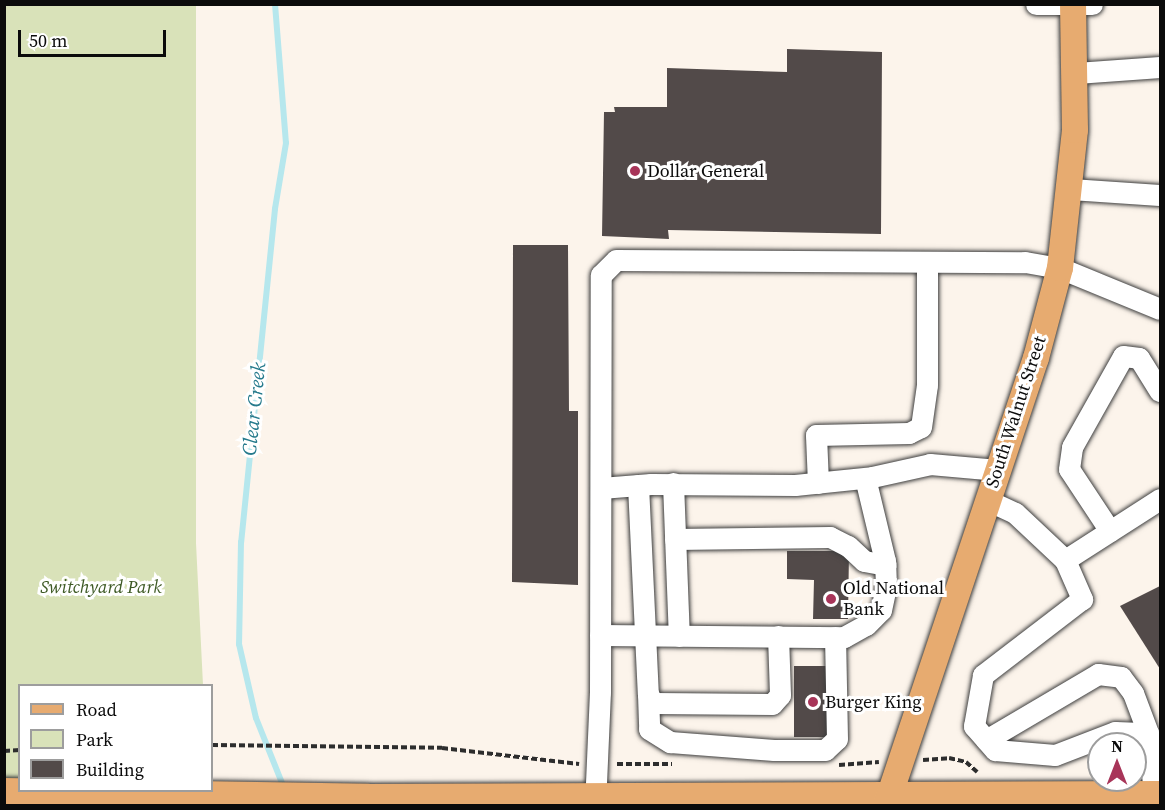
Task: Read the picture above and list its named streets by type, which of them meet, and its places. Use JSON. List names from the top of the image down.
{
  "streets": {
    "main road": ["South Walnut Street"]
  },
  "water": ["Clear Creek"],
  "parks": ["Switchyard Park"],
  "places": ["Dollar General", "Old National Bank", "Burger King"],
  "legend": ["Road", "Park", "Building"],
  "scale_bar": "50 m",
  "north": "top"
}
